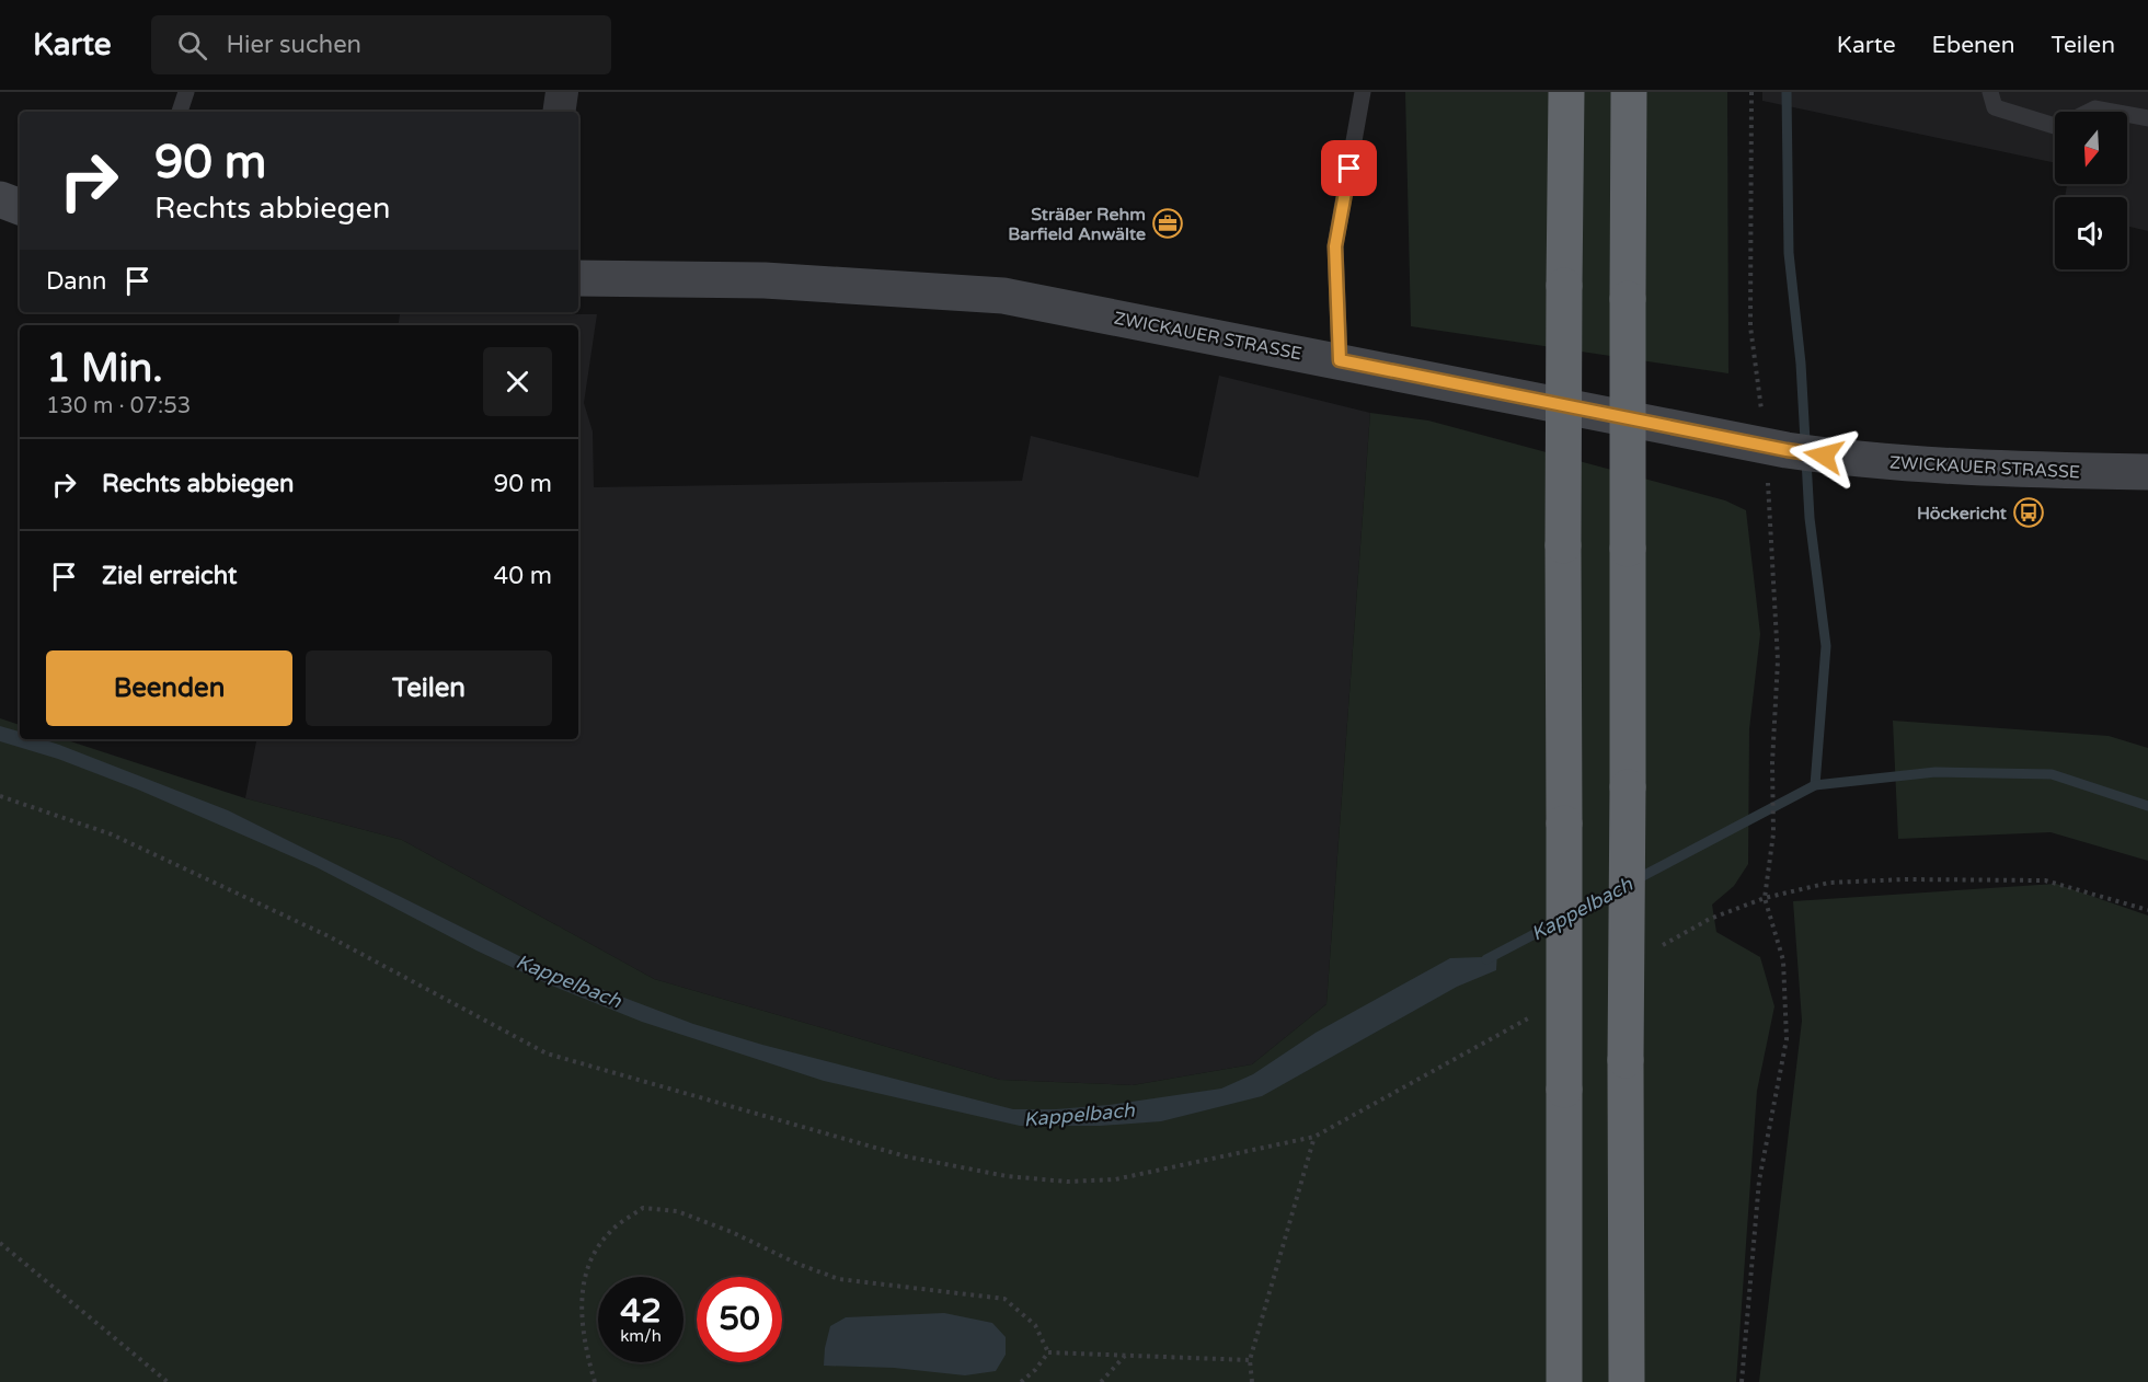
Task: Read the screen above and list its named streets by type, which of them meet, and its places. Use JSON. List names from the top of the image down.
{
  "streets": {
    "main road": ["ZWICKAUER STRASSE"]
  },
  "water": ["Kappelbach"],
  "places": {
    "office": ["Sträßer Rehm Barfield Anwälte"],
    "bus stop": ["Höckericht"]
  },
  "north": "bottom",
  "page": {
    "header": "Karte",
    "search": "Hier suchen",
    "nav": ["Karte", "Ebenen", "Teilen"],
    "turn": ["90 m", "Rechts abbiegen"],
    "then": "Dann",
    "heading": ["1 Min.", "130 m · 07:53"],
    "list": [
      {
        "name": "Rechts abbiegen",
        "value": "90 m"
      },
      {
        "name": "Ziel erreicht",
        "value": "40 m"
      }
    ],
    "buttons": ["Beenden", "Teilen"],
    "speed": "42 km/h",
    "limit": "50"
  }
}
